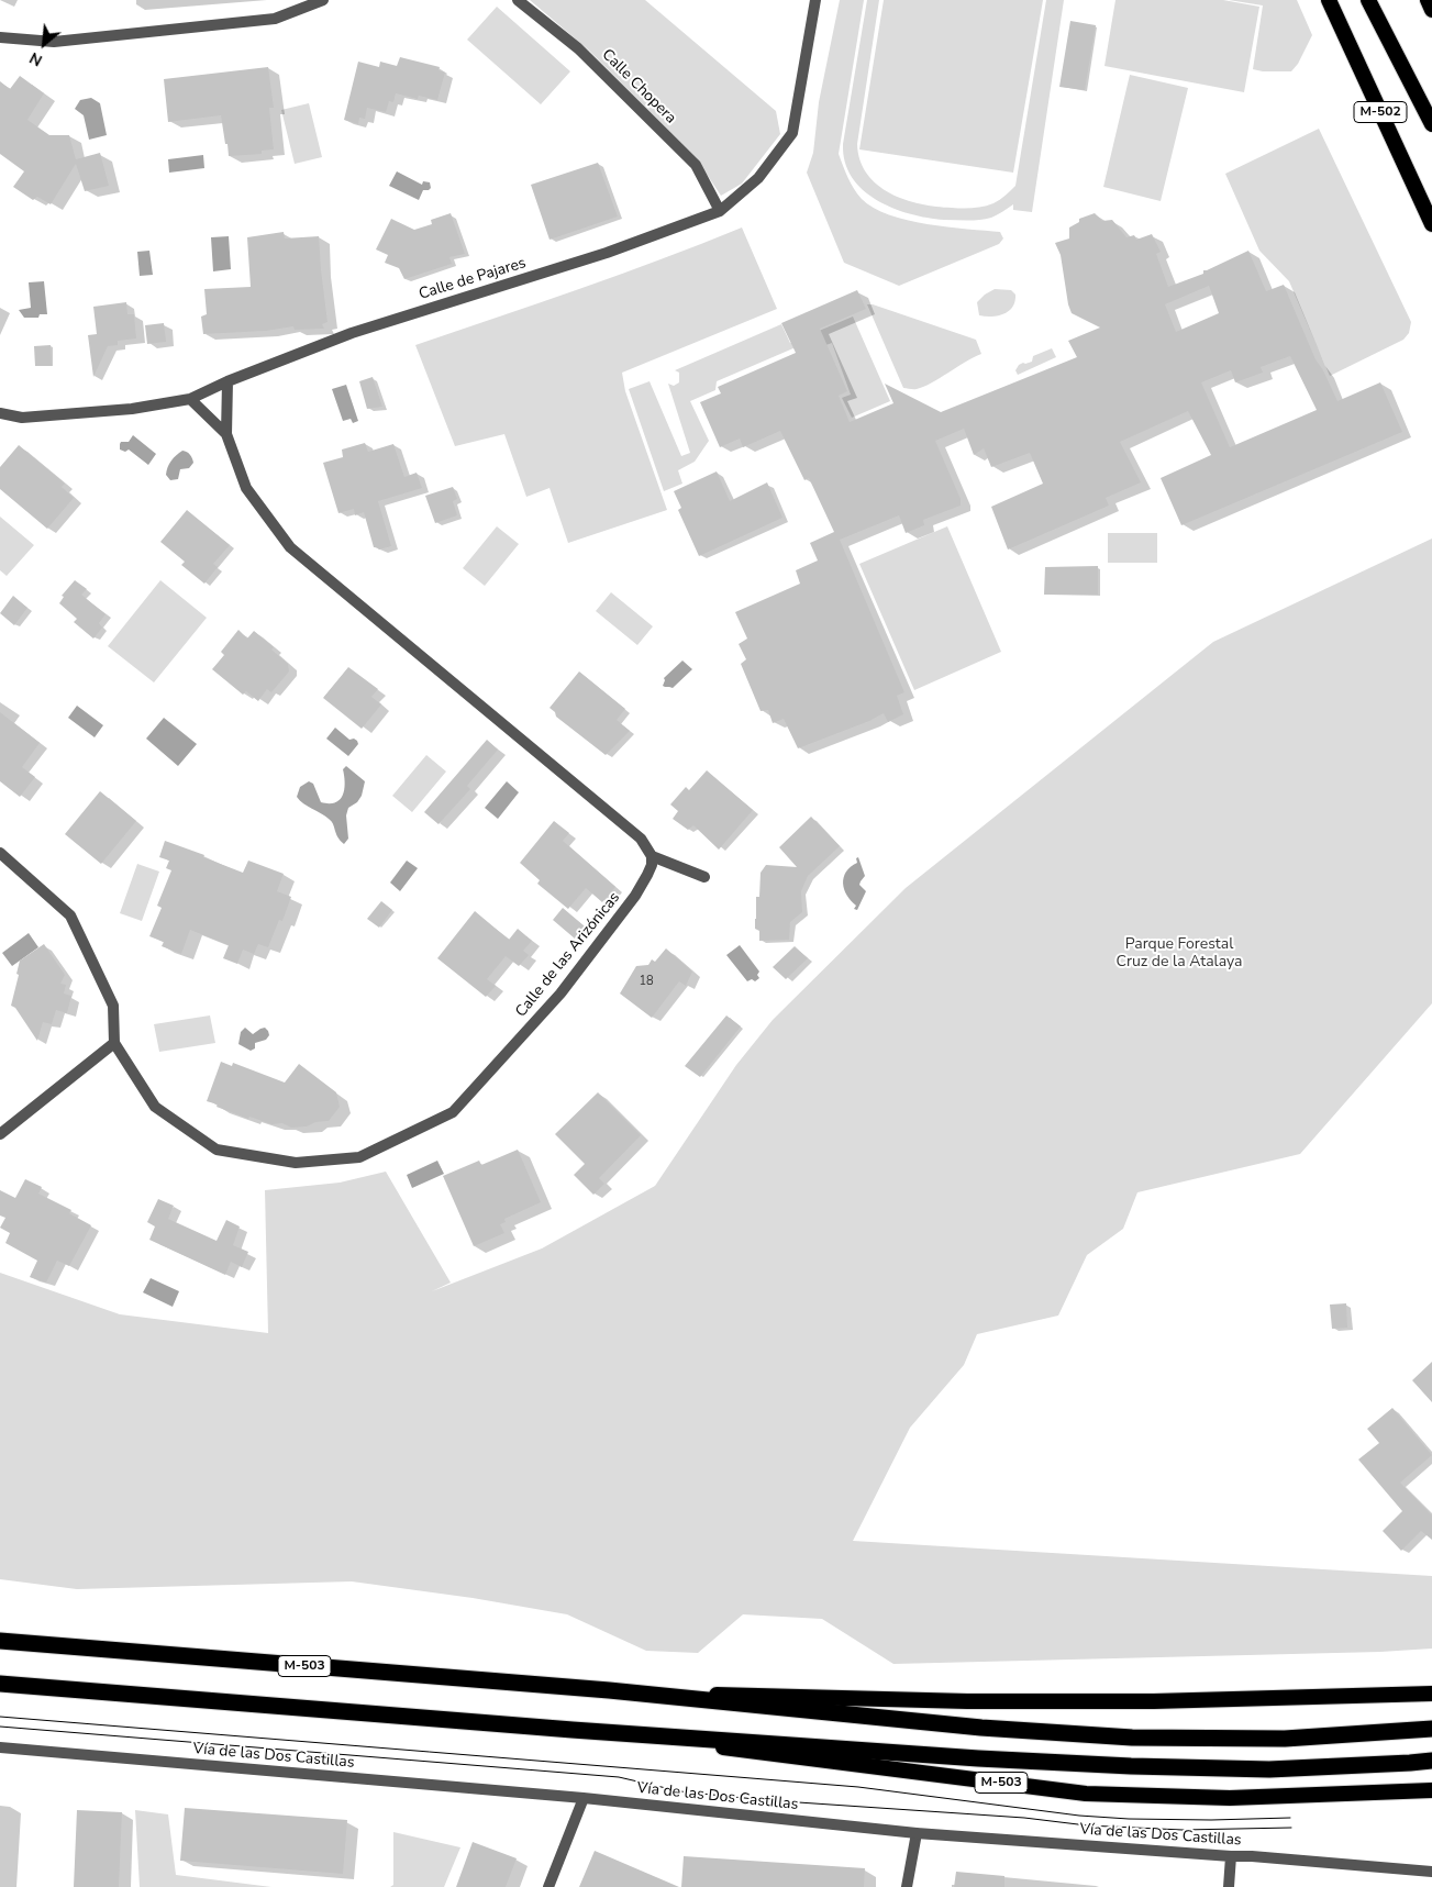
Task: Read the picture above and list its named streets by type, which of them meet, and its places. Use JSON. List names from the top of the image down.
{
  "streets": {
    "highway": ["M-502", "M-503"],
    "street": [
      "Calle Chopera",
      "Calle de Pajares",
      "Calle de las Arizónicas",
      "Vía de las Dos Castillas"
    ]
  },
  "crossings": [
    ["Calle Chopera", "Calle de Pajares"]
  ],
  "parks": ["Parque Forestal Cruz de la Atalaya"],
  "house_numbers": ["18"],
  "north": "bottom left"
}
